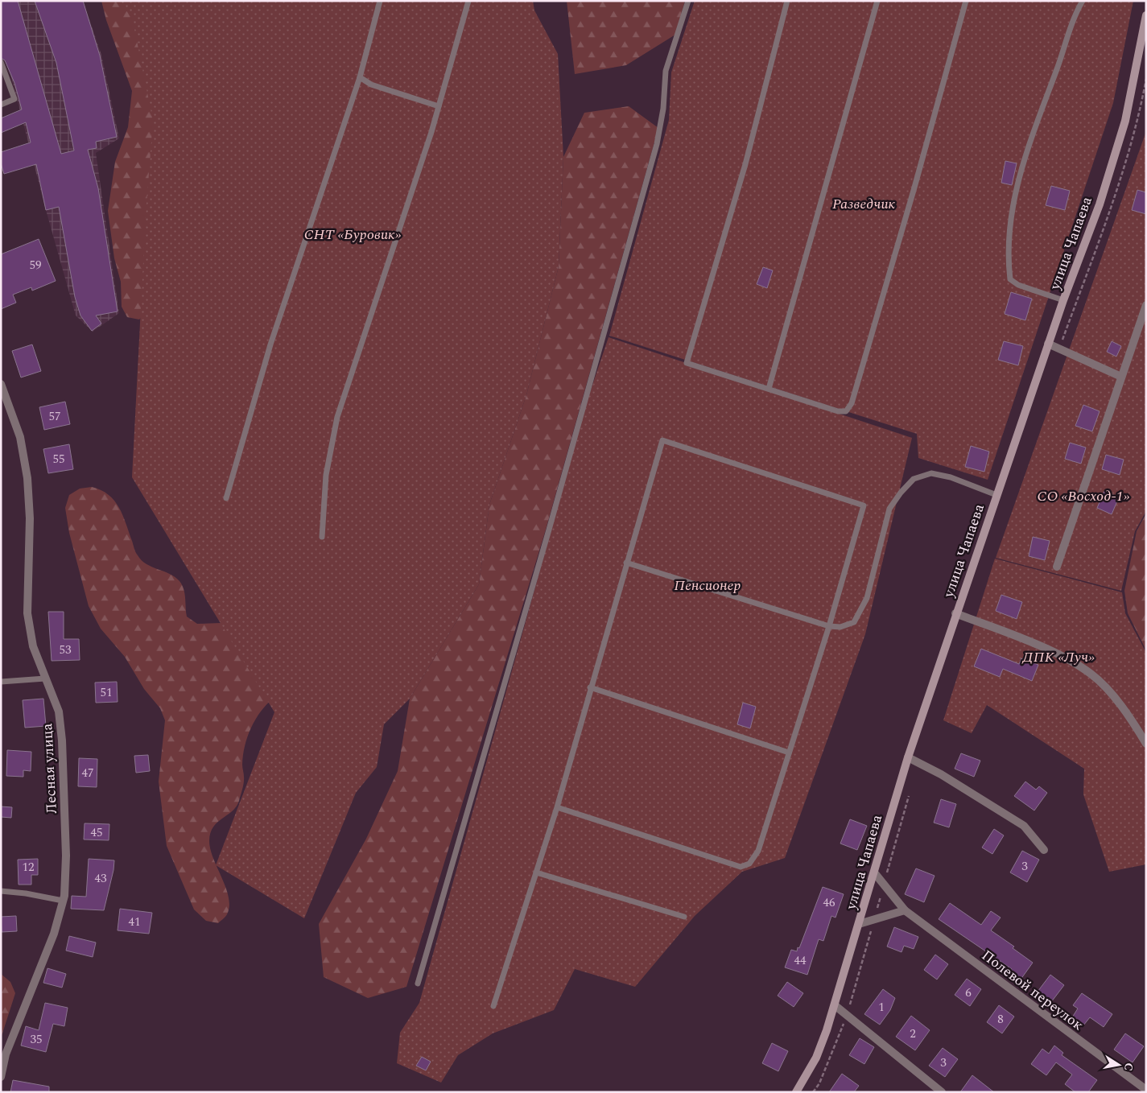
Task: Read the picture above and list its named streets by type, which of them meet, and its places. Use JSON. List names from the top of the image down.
{
  "streets": {
    "street": ["улица Чапаева", "Лесная улица", "Полевой переулок"]
  },
  "crossings": [
    ["улица Чапаева", "Полевой переулок"]
  ],
  "parks": [
    "Разведчик",
    "СНТ «Буровик»",
    "СО «Восход-1»",
    "Пенсионер",
    "ДПК «Луч»"
  ],
  "house_numbers": [
    "59",
    "57",
    "55",
    "53",
    "51",
    "47",
    "45",
    "3",
    "12",
    "43",
    "46",
    "41",
    "44",
    "6",
    "1",
    "8",
    "2",
    "35",
    "3"
  ],
  "north": "right"
}
